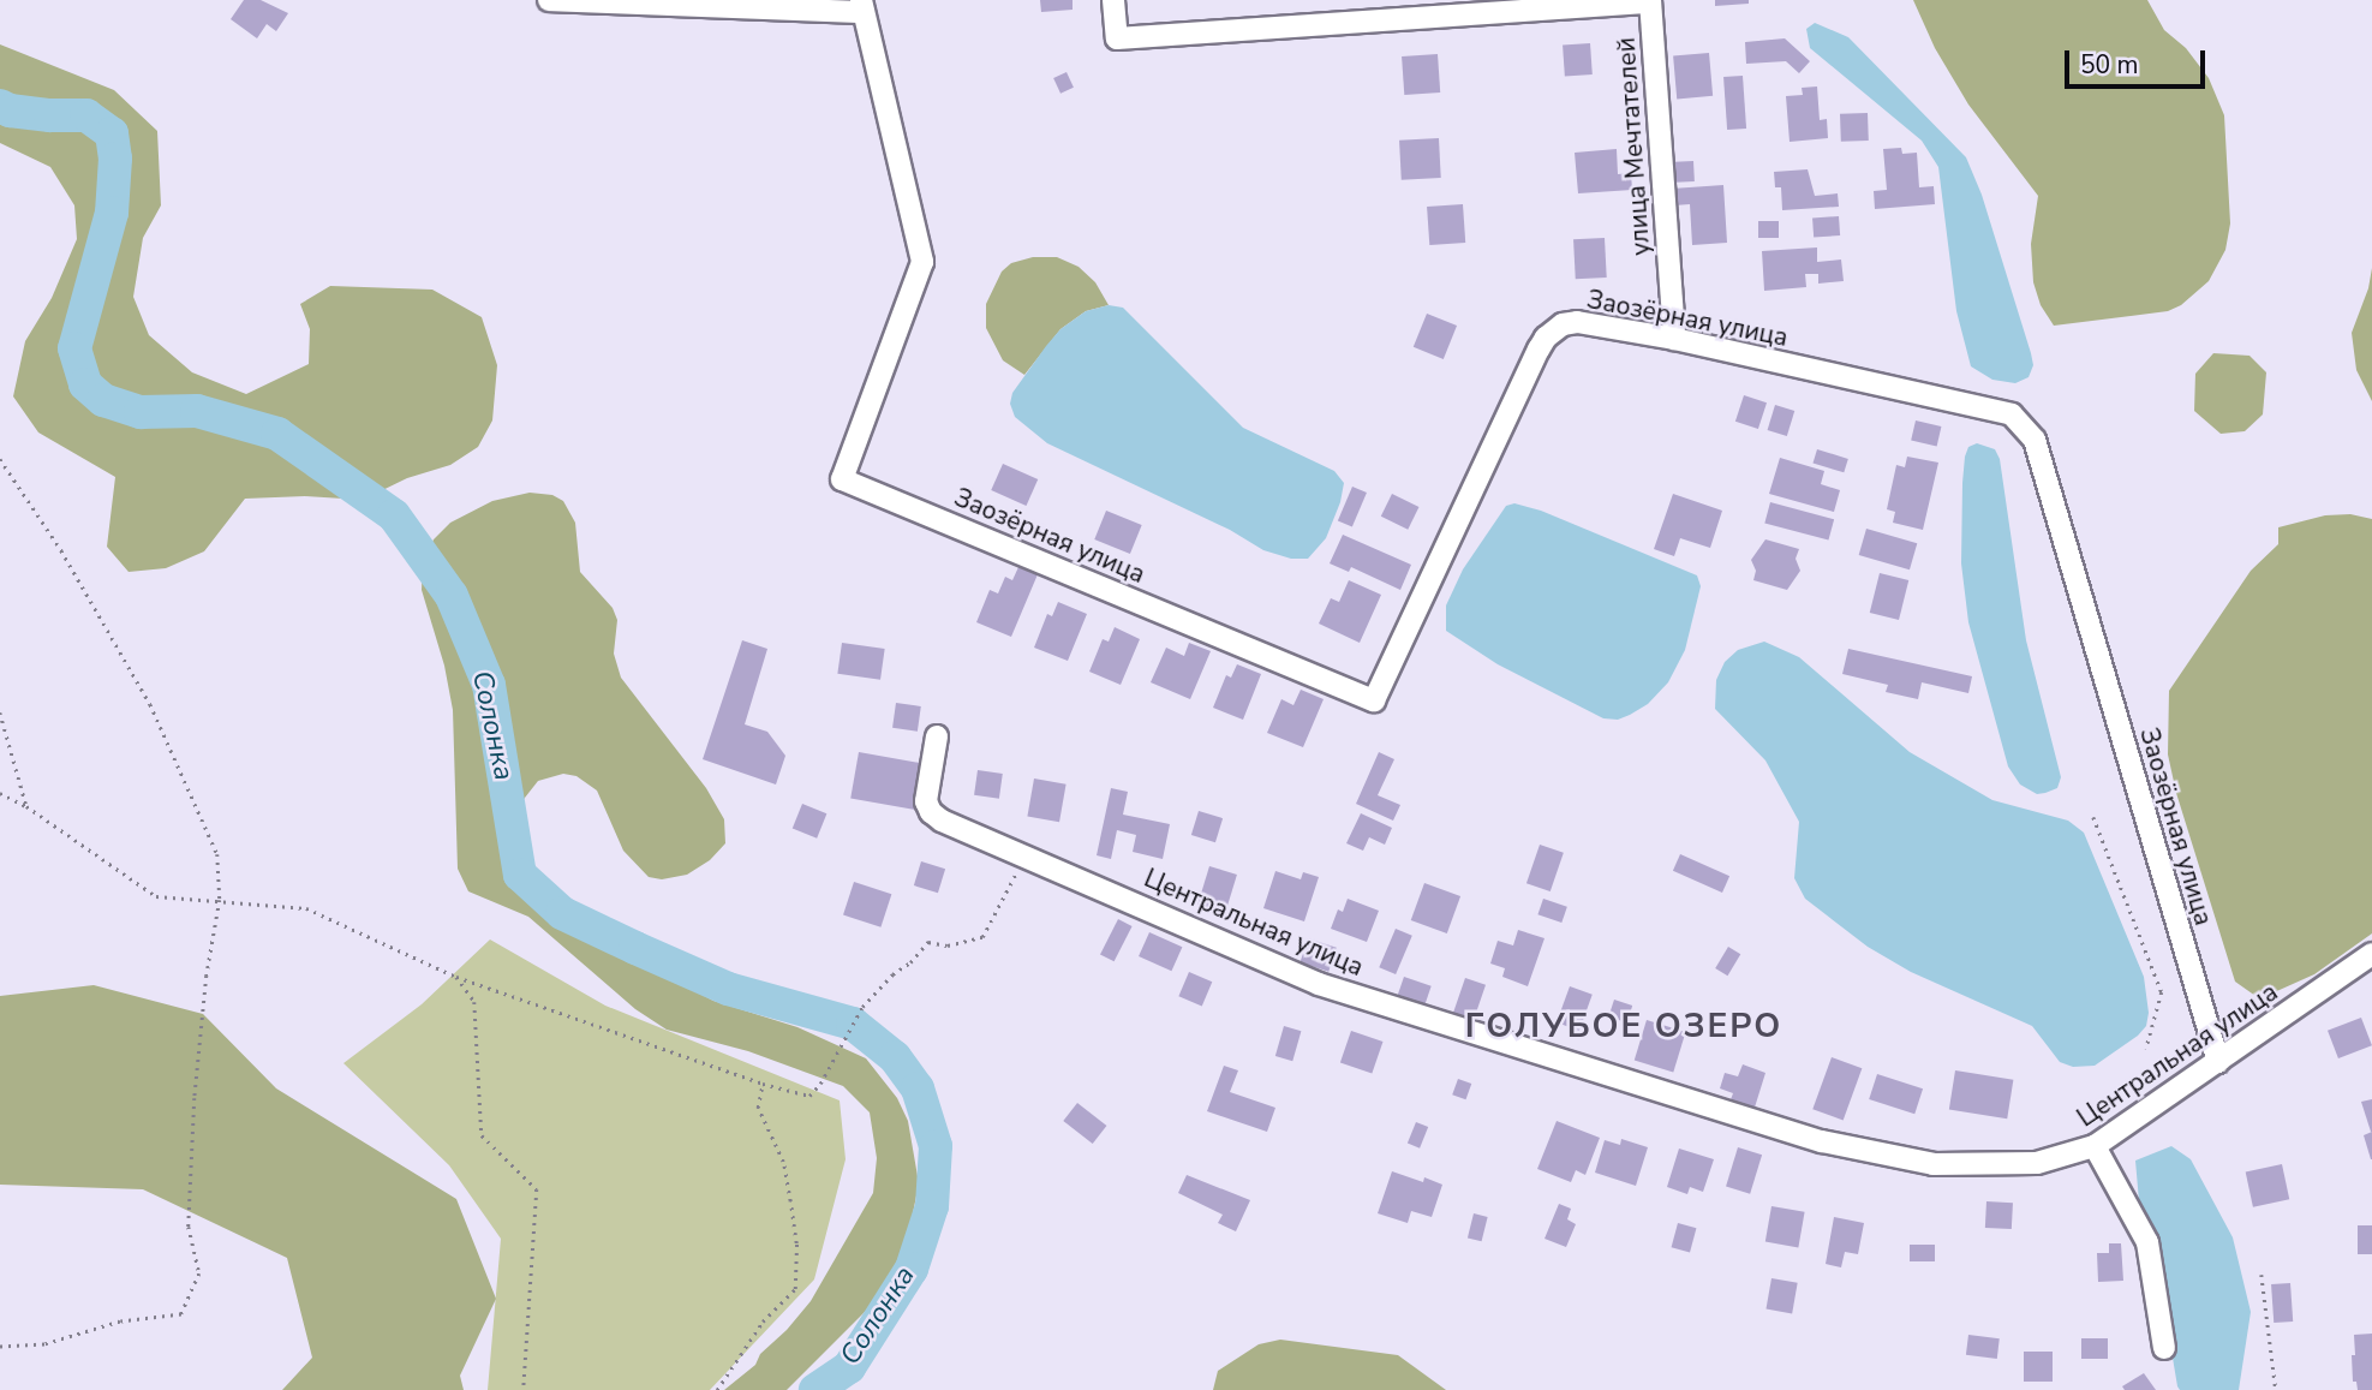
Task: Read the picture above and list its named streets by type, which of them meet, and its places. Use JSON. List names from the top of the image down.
{
  "streets": {
    "street": ["улица Мечтателей", "Заозёрная улица", "Центральная улица"]
  },
  "crossings": [
    ["улица Мечтателей", "Заозёрная улица"],
    ["Заозёрная улица", "Центральная улица"]
  ],
  "districts": ["ГОЛУБОЕ ОЗЕРО"],
  "water": ["Солонка"],
  "scale_bar": "50 m"
}
